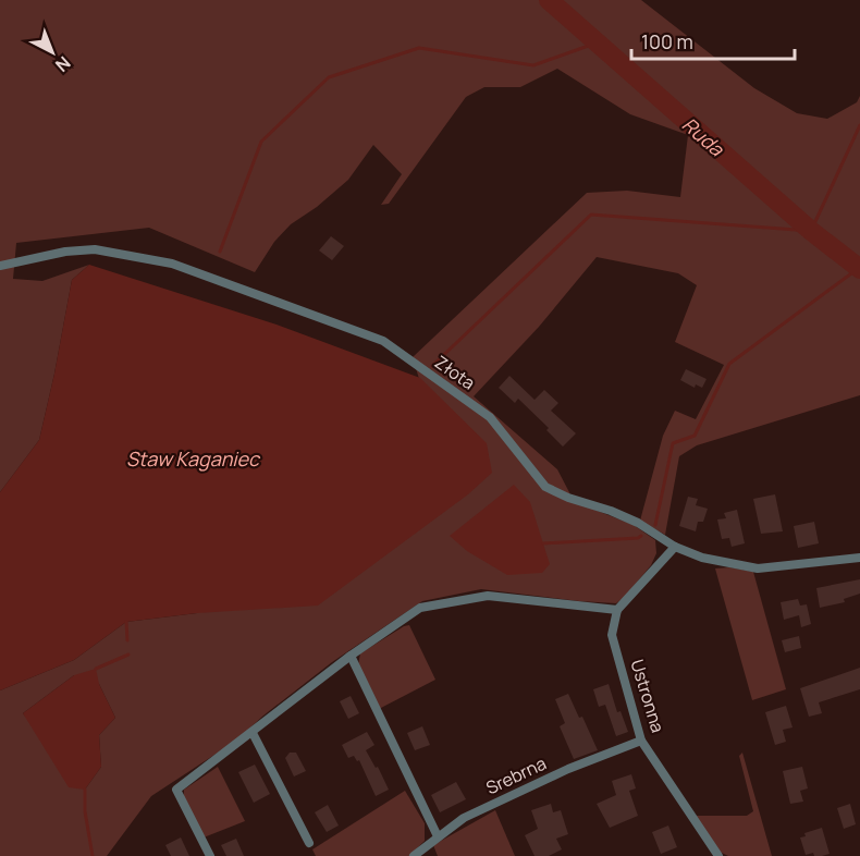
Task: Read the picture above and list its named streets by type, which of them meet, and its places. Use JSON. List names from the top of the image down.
{
  "streets": {
    "street": ["Złota", "Ustronna", "Srebrna"]
  },
  "crossings": [
    ["Ustronna", "Srebrna"]
  ],
  "water": ["Ruda", "Staw Kaganiec"],
  "scale_bar": "100 m",
  "north": "bottom right"
}
